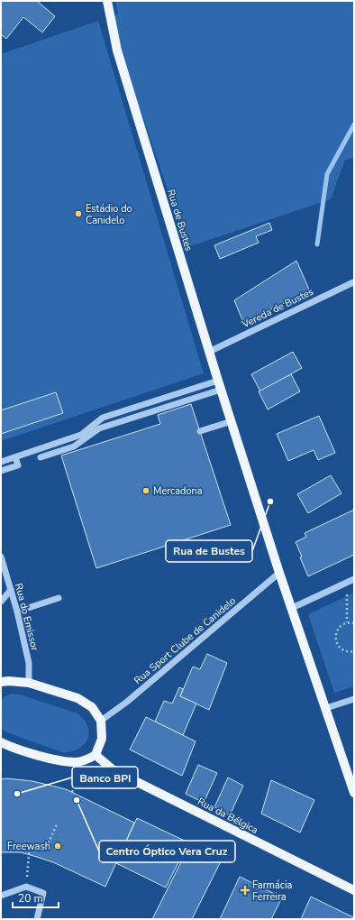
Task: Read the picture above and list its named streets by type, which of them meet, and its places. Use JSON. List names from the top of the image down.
{
  "streets": {
    "main road": ["Rua de Bustes", "Rua da Bélgica"],
    "street": ["Vereda de Bustes", "Rua do Emissor", "Rua Sport Clube de Canidelo"]
  },
  "crossings": [
    ["Rua de Bustes", "Vereda de Bustes"],
    ["Rua de Bustes", "Rua Sport Clube de Canidelo"]
  ],
  "places": {
    "other": [
      "Estádio do Canidelo",
      "Mercadona",
      "Rua de Bustes",
      "Banco BPI",
      "Centro Óptico Vera Cruz",
      "Freewash"
    ],
    "health": ["Farmácia Ferreira"]
  },
  "scale_bar": "20 m"
}
